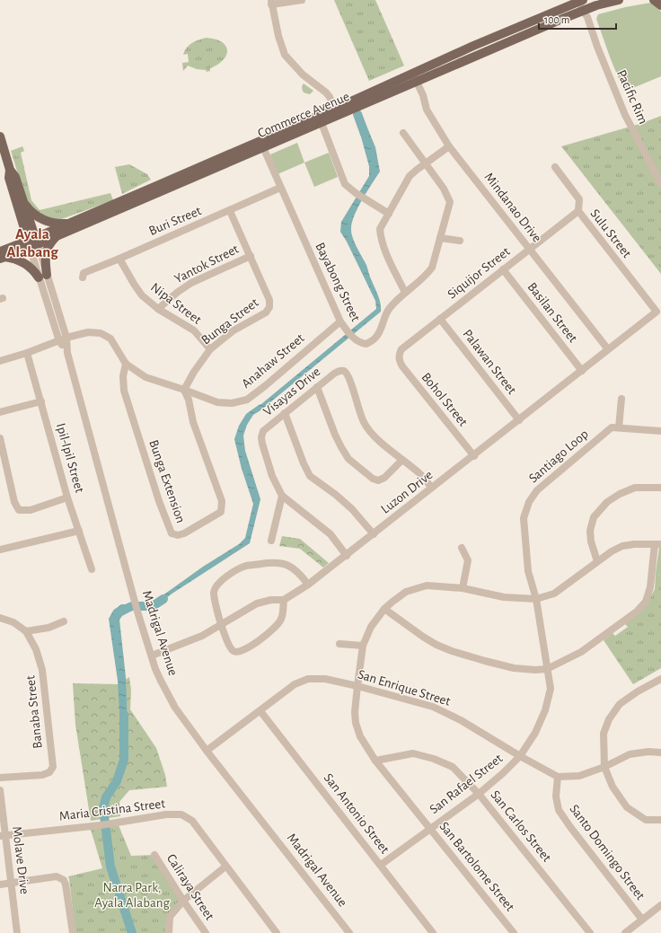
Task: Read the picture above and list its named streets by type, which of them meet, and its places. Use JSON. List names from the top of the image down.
{
  "streets": {
    "main road": ["Commerce Avenue", "Madrigal Avenue"],
    "street": [
      "Pacific Rim",
      "Mindanao Drive",
      "Buri Street",
      "Sulu Street",
      "Yantok Street",
      "Siquijor Street",
      "Bayabong Street",
      "Nipa Street",
      "Basilan Street",
      "Bunga Street",
      "Anahaw Street",
      "Palawan Street",
      "Visayas Drive",
      "Bohol Street",
      "Santiago Loop",
      "Ipil-Ipil Street",
      "Bunga Extension",
      "Luzon Drive",
      "San Enrique Street",
      "Banaba Street",
      "San Rafael Street",
      "Maria Cristina Street",
      "San Antonio Street",
      "San Carlos Street",
      "Santo Domingo Street",
      "Molave Drive",
      "San Bartolome Street",
      "Caliraya Street"
    ]
  },
  "crossings": [
    ["Pacific Rim", "Commerce Avenue"],
    ["Commerce Avenue", "Mindanao Drive"],
    ["Commerce Avenue", "Bayabong Street"],
    ["Commerce Avenue", "Madrigal Avenue"],
    ["Mindanao Drive", "Siquijor Street"],
    ["Mindanao Drive", "Luzon Drive"],
    ["Buri Street", "Bayabong Street"],
    ["Buri Street", "Nipa Street"],
    ["Buri Street", "Bunga Street"],
    ["Sulu Street", "Siquijor Street"],
    ["Sulu Street", "Luzon Drive"],
    ["Yantok Street", "Nipa Street"],
    ["Yantok Street", "Bunga Street"],
    ["Siquijor Street", "Basilan Street"],
    ["Siquijor Street", "Palawan Street"],
    ["Siquijor Street", "Bohol Street"],
    ["Bayabong Street", "Anahaw Street"],
    ["Nipa Street", "Bunga Street"],
    ["Basilan Street", "Luzon Drive"],
    ["Bunga Street", "Anahaw Street"],
    ["Bunga Street", "Bunga Extension"],
    ["Anahaw Street", "Ipil-Ipil Street"],
    ["Anahaw Street", "Bunga Extension"],
    ["Anahaw Street", "Madrigal Avenue"],
    ["Palawan Street", "Luzon Drive"],
    ["Visayas Drive", "Luzon Drive"],
    ["Bohol Street", "Luzon Drive"],
    ["Santiago Loop", "San Rafael Street"],
    ["Santiago Loop", "San Bartolome Street"],
    ["Luzon Drive", "Madrigal Avenue"],
    ["Madrigal Avenue", "San Enrique Street"],
    ["San Enrique Street", "San Rafael Street"],
    ["San Enrique Street", "San Antonio Street"],
    ["San Enrique Street", "Santo Domingo Street"],
    ["San Enrique Street", "San Bartolome Street"],
    ["San Rafael Street", "San Antonio Street"],
    ["San Rafael Street", "San Carlos Street"],
    ["San Rafael Street", "San Bartolome Street"],
    ["Maria Cristina Street", "Molave Drive"],
    ["San Carlos Street", "San Bartolome Street"]
  ],
  "districts": ["Ayala Alabang"],
  "parks": ["Narra Park, Ayala Alabang"],
  "scale_bar": "100 m"
}
